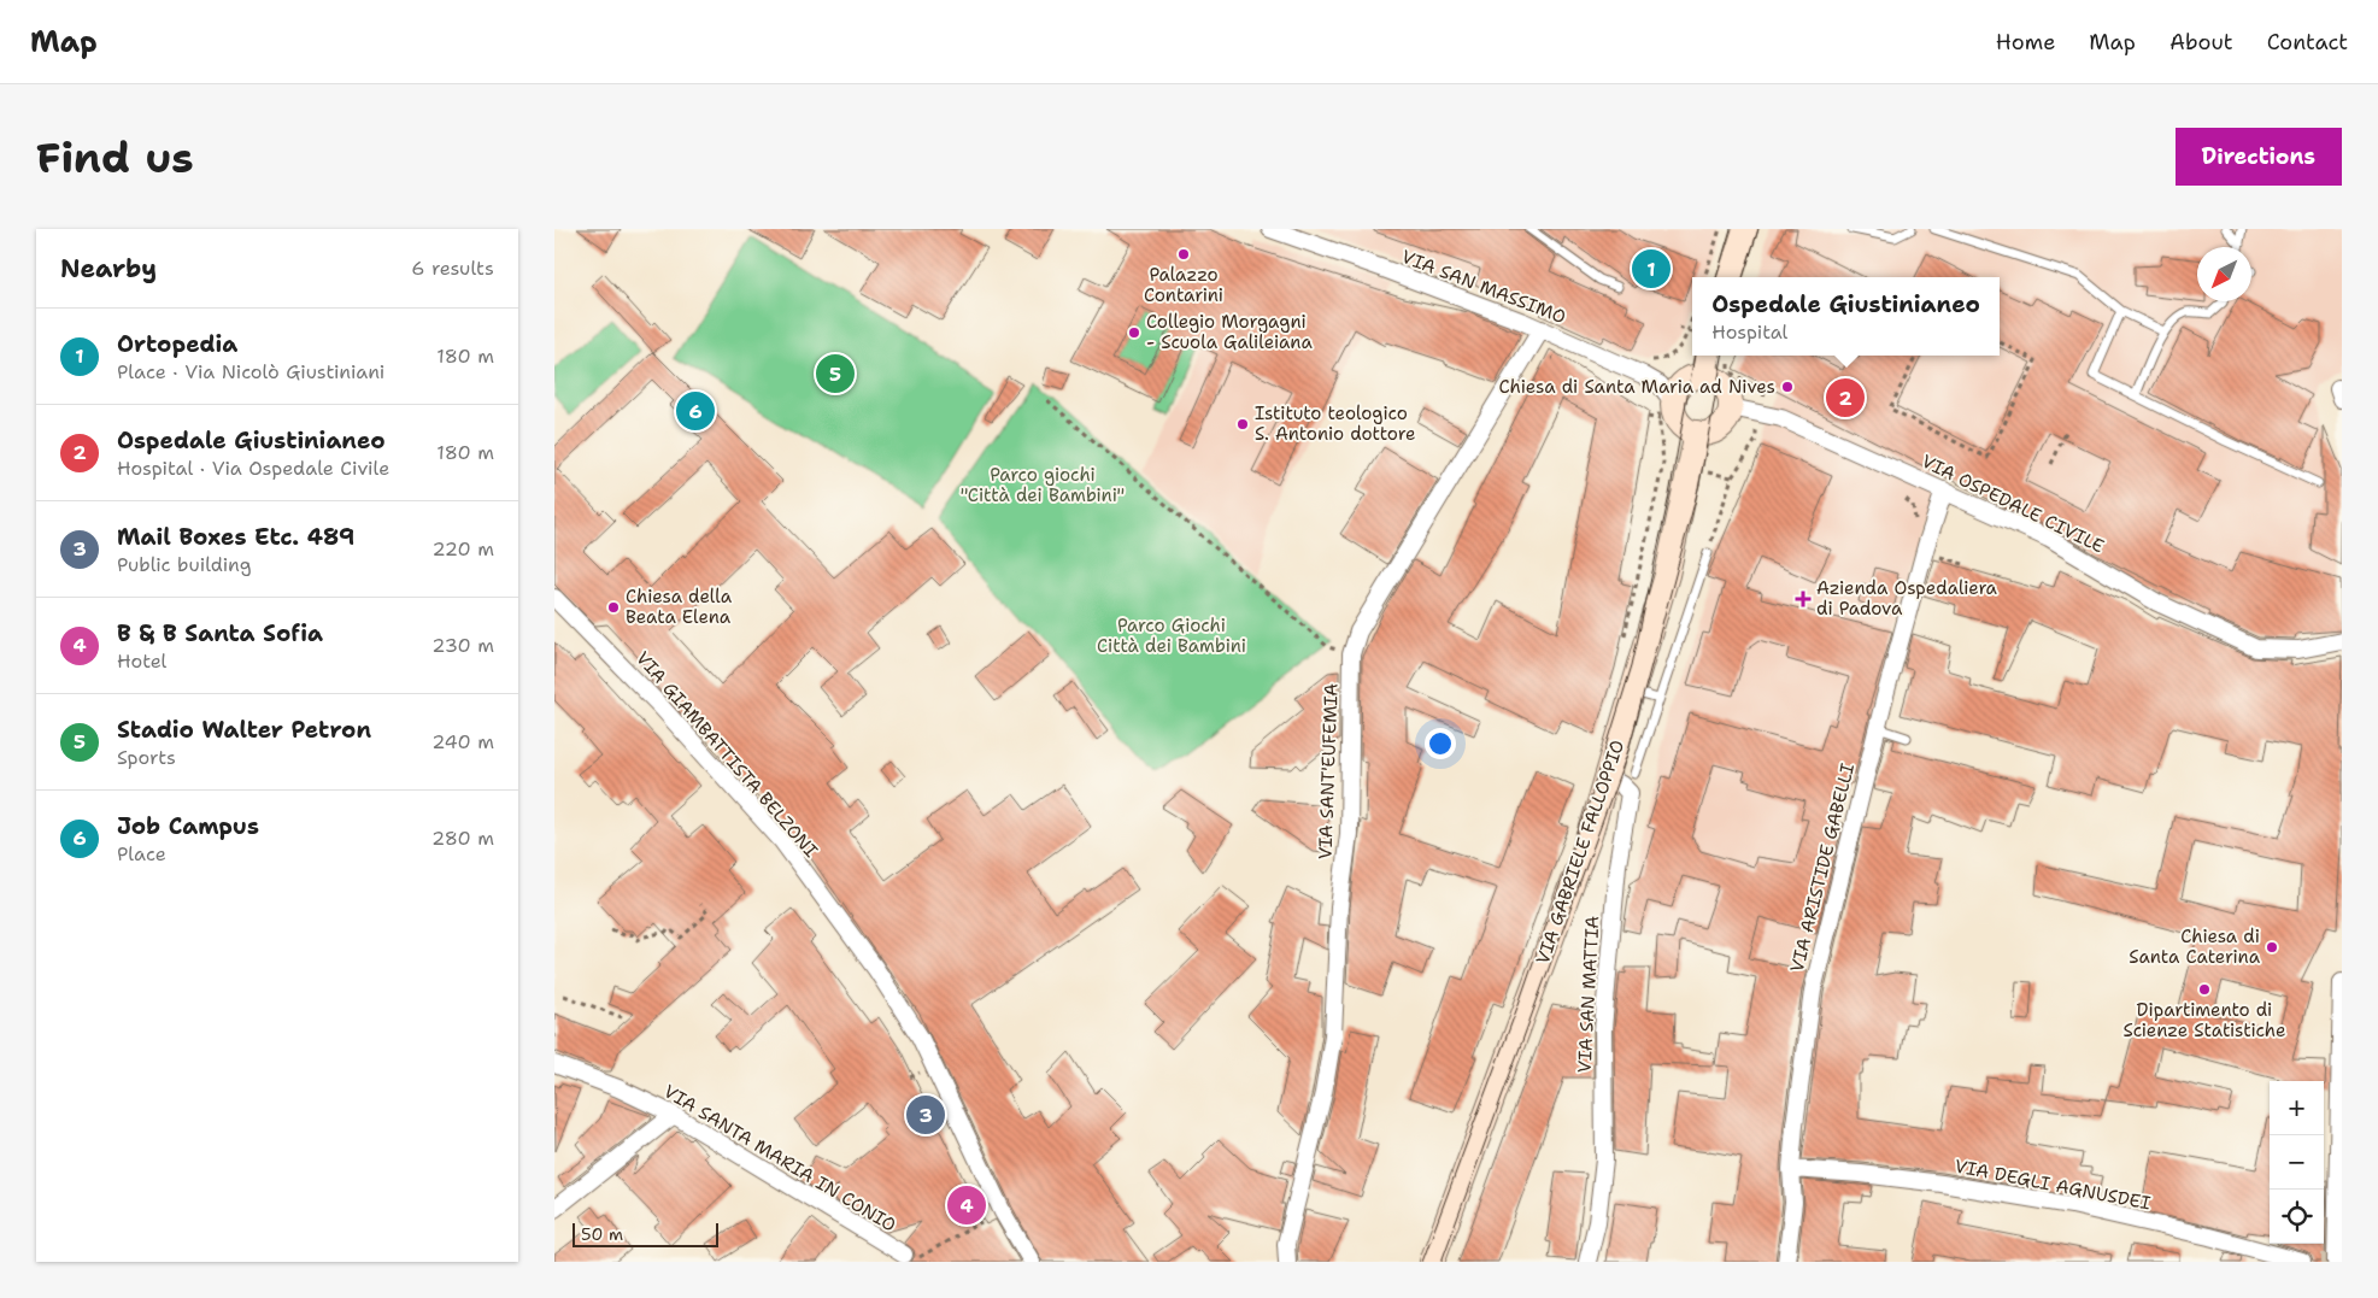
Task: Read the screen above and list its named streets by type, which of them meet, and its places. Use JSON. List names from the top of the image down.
{
  "streets": {
    "street": [
      "VIA SAN MASSIMO",
      "VIA OSPEDALE CIVILE",
      "VIA GIAMBATTISTA BELZONI",
      "VIA SANT'EUFEMIA",
      "VIA GABRIELE FALLOPPIO",
      "VIA ARISTIDE GABELLI",
      "VIA SAN MATTIA",
      "VIA SANTA MARIA IN CONIO",
      "VIA DEGLI AGNUSDEI"
    ]
  },
  "crossings": [
    ["VIA SAN MASSIMO", "VIA OSPEDALE CIVILE"],
    ["VIA SAN MASSIMO", "VIA SANT'EUFEMIA"],
    ["VIA SAN MASSIMO", "VIA GABRIELE FALLOPPIO"],
    ["VIA OSPEDALE CIVILE", "VIA GABRIELE FALLOPPIO"],
    ["VIA OSPEDALE CIVILE", "VIA ARISTIDE GABELLI"],
    ["VIA GABRIELE FALLOPPIO", "VIA SAN MATTIA"],
    ["VIA ARISTIDE GABELLI", "VIA DEGLI AGNUSDEI"]
  ],
  "parks": ["Parco giochi \"Città dei Bambini\"", "Parco Giochi Città dei Bambini"],
  "places": {
    "other": [
      "Palazzo Contarini",
      "Collegio Morgagni - Scuola Galileiana",
      "Chiesa di Santa Maria ad Nives",
      "Istituto teologico S. Antonio dottore",
      "Chiesa della Beata Elena",
      "Chiesa di Santa Caterina",
      "Dipartimento di Scienze Statistiche"
    ],
    "health": ["Azienda Ospedaliera di Padova"]
  },
  "scale_bar": "50 m",
  "north": "bottom left",
  "page": {
    "header": "Map",
    "nav": [
      "Home",
      "Map",
      "About",
      "Contact"
    ],
    "buttons": "Directions",
    "title": "Find us",
    "heading": ["Nearby", "6 results"],
    "pins": [
      "1",
      "5",
      "2",
      "6",
      "3",
      "4"
    ],
    "popup": ["Ospedale Giustinianeo", "Hospital"],
    "list": [
      {
        "mark": "1",
        "name": "Ortopedia",
        "note": "Place · Via Nicolò Giustiniani",
        "value": "180 m"
      },
      {
        "mark": "2",
        "name": "Ospedale Giustinianeo",
        "note": "Hospital · Via Ospedale Civile",
        "value": "180 m"
      },
      {
        "mark": "3",
        "name": "Mail Boxes Etc. 489",
        "note": "Public building",
        "value": "220 m"
      },
      {
        "mark": "4",
        "name": "B & B Santa Sofia",
        "note": "Hotel",
        "value": "230 m"
      },
      {
        "mark": "5",
        "name": "Stadio Walter Petron",
        "note": "Sports",
        "value": "240 m"
      },
      {
        "mark": "6",
        "name": "Job Campus",
        "note": "Place",
        "value": "280 m"
      }
    ],
    "map_buttons": ["+", "−"],
    "scale": "50 m"
  }
}
